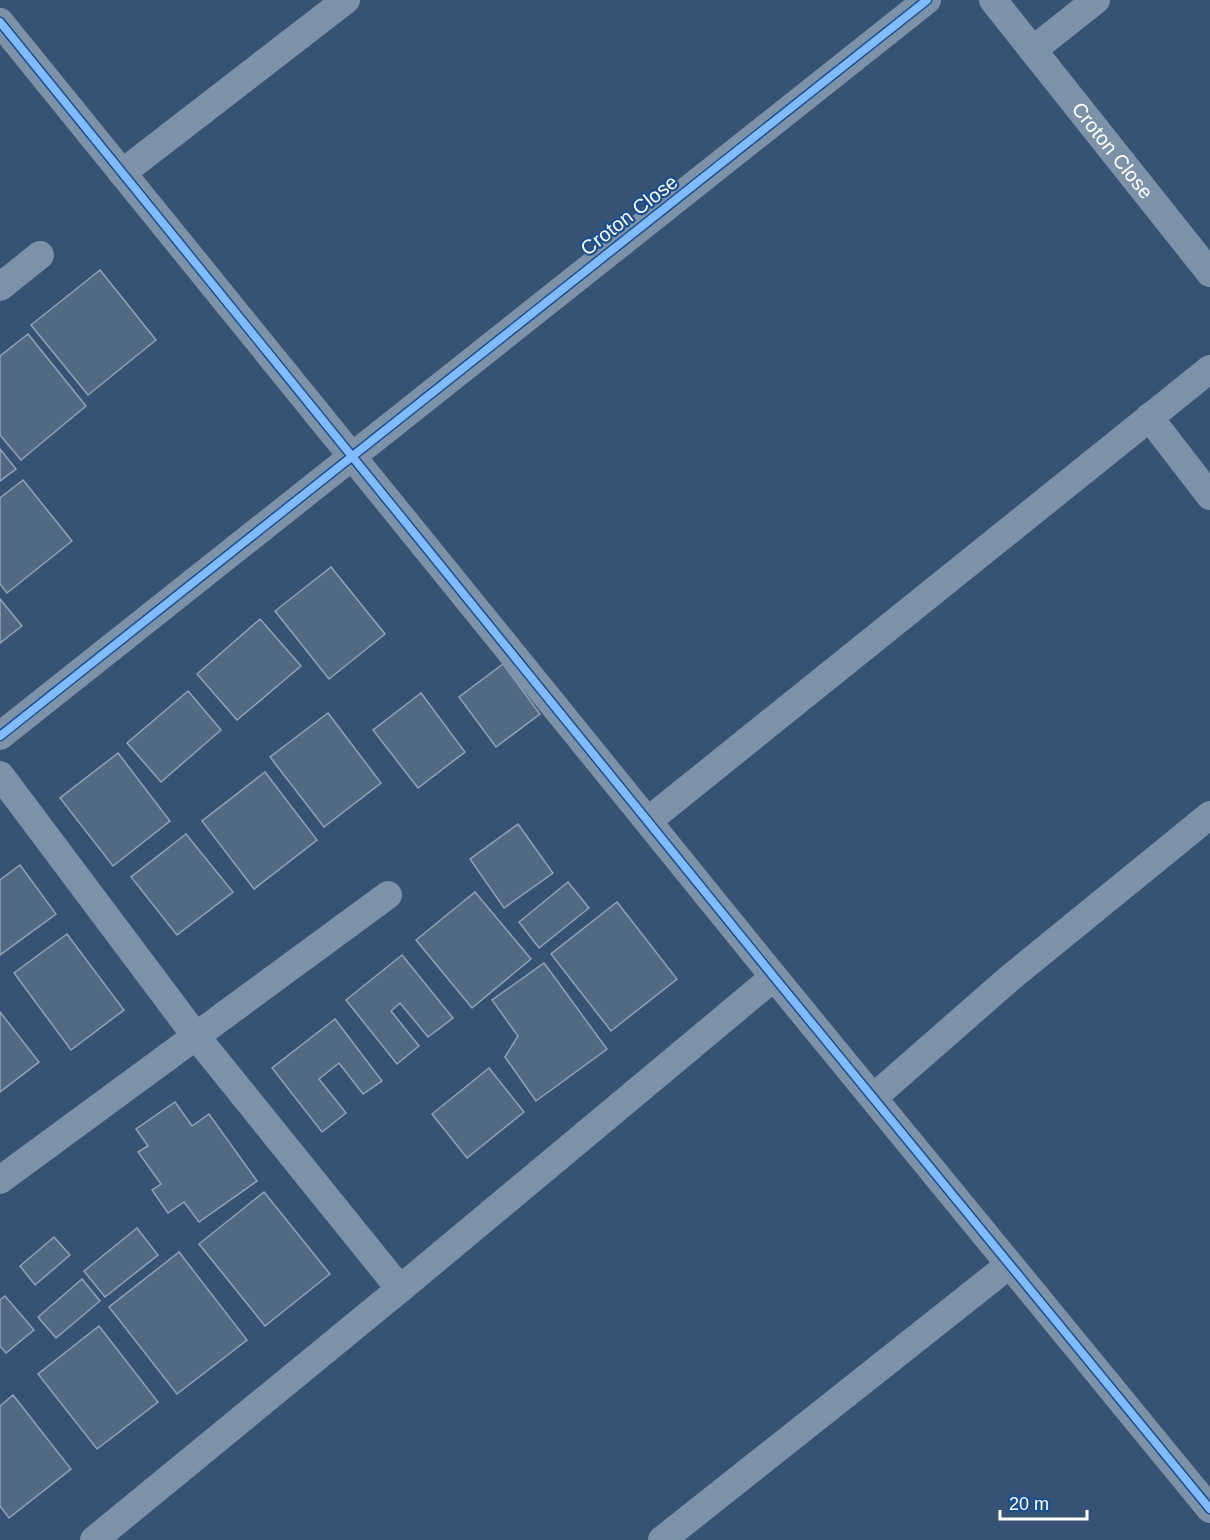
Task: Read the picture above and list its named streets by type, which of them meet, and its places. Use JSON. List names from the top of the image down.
{
  "streets": {
    "street": ["Croton Close"]
  },
  "scale_bar": "20 m"
}
